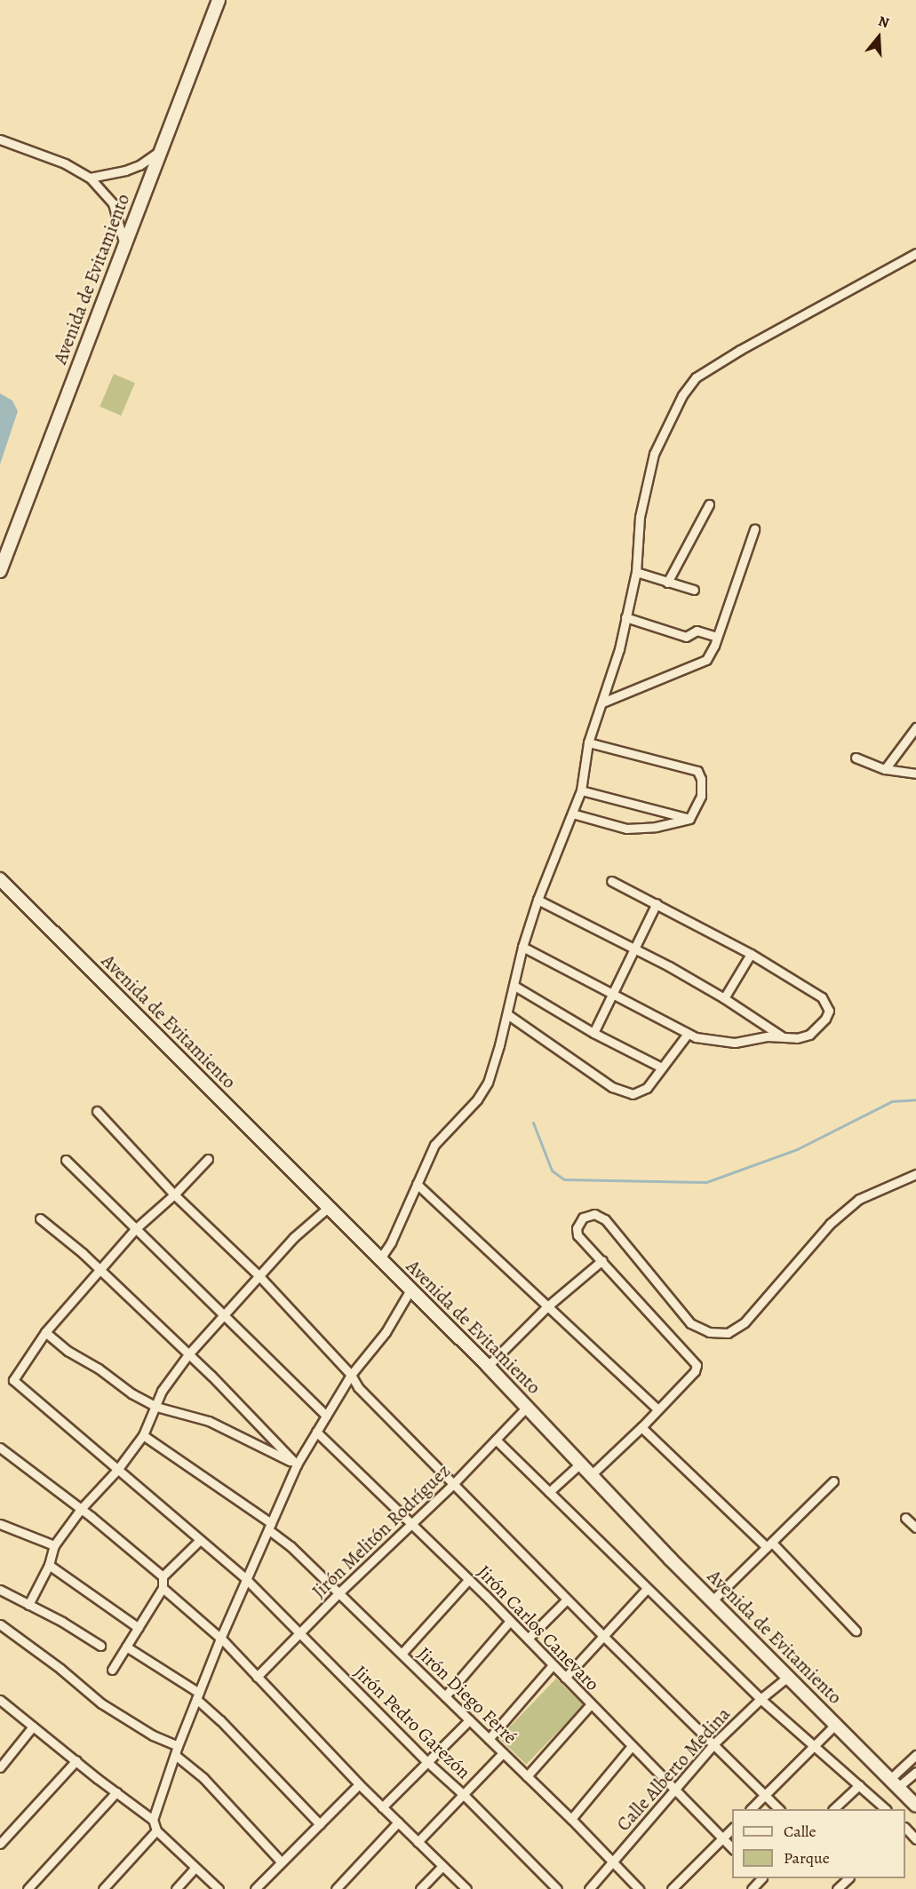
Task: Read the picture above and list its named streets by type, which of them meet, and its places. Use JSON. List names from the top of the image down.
{
  "streets": {
    "street": [
      "Avenida de Evitamiento",
      "Jirón Melitón Rodríguez",
      "Jirón Carlos Canevaro",
      "Jirón Diego Ferré",
      "Jirón Pedro Garezón",
      "Calle Alberto Medina"
    ]
  },
  "crossings": [
    ["Avenida de Evitamiento", "Jirón Melitón Rodríguez"],
    ["Avenida de Evitamiento", "Calle Alberto Medina"],
    ["Jirón Melitón Rodríguez", "Jirón Carlos Canevaro"],
    ["Jirón Melitón Rodríguez", "Jirón Diego Ferré"],
    ["Jirón Melitón Rodríguez", "Jirón Pedro Garezón"],
    ["Jirón Carlos Canevaro", "Calle Alberto Medina"],
    ["Jirón Diego Ferré", "Calle Alberto Medina"]
  ],
  "legend": ["Calle", "Parque"],
  "north": "top"
}
